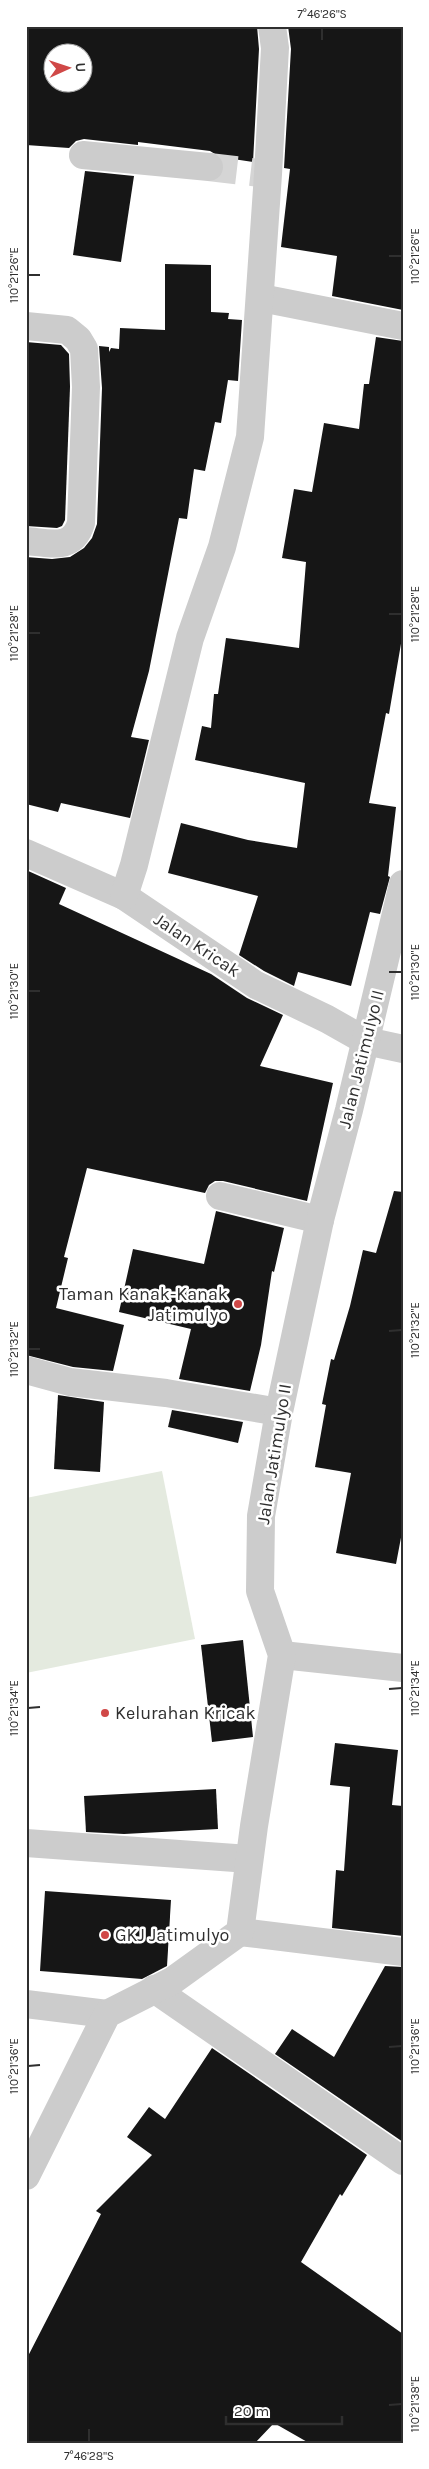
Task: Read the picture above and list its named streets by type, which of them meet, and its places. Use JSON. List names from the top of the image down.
{
  "streets": {
    "street": ["Jalan Kricak", "Jalan Jatimulyo II"]
  },
  "crossings": [
    ["Jalan Kricak", "Jalan Jatimulyo II"]
  ],
  "places": ["Taman Kanak-Kanak Jatimulyo", "Kelurahan Kricak", "GKJ Jatimulyo"],
  "scale_bar": "20 m",
  "north": "right",
  "coordinates": [
    "7°46'26\"S",
    "110°21'26\"E",
    "110°21'28\"E",
    "110°21'30\"E",
    "110°21'32\"E",
    "110°21'34\"E",
    "110°21'36\"E",
    "110°21'38\"E",
    "7°46'28\"S"
  ]
}
